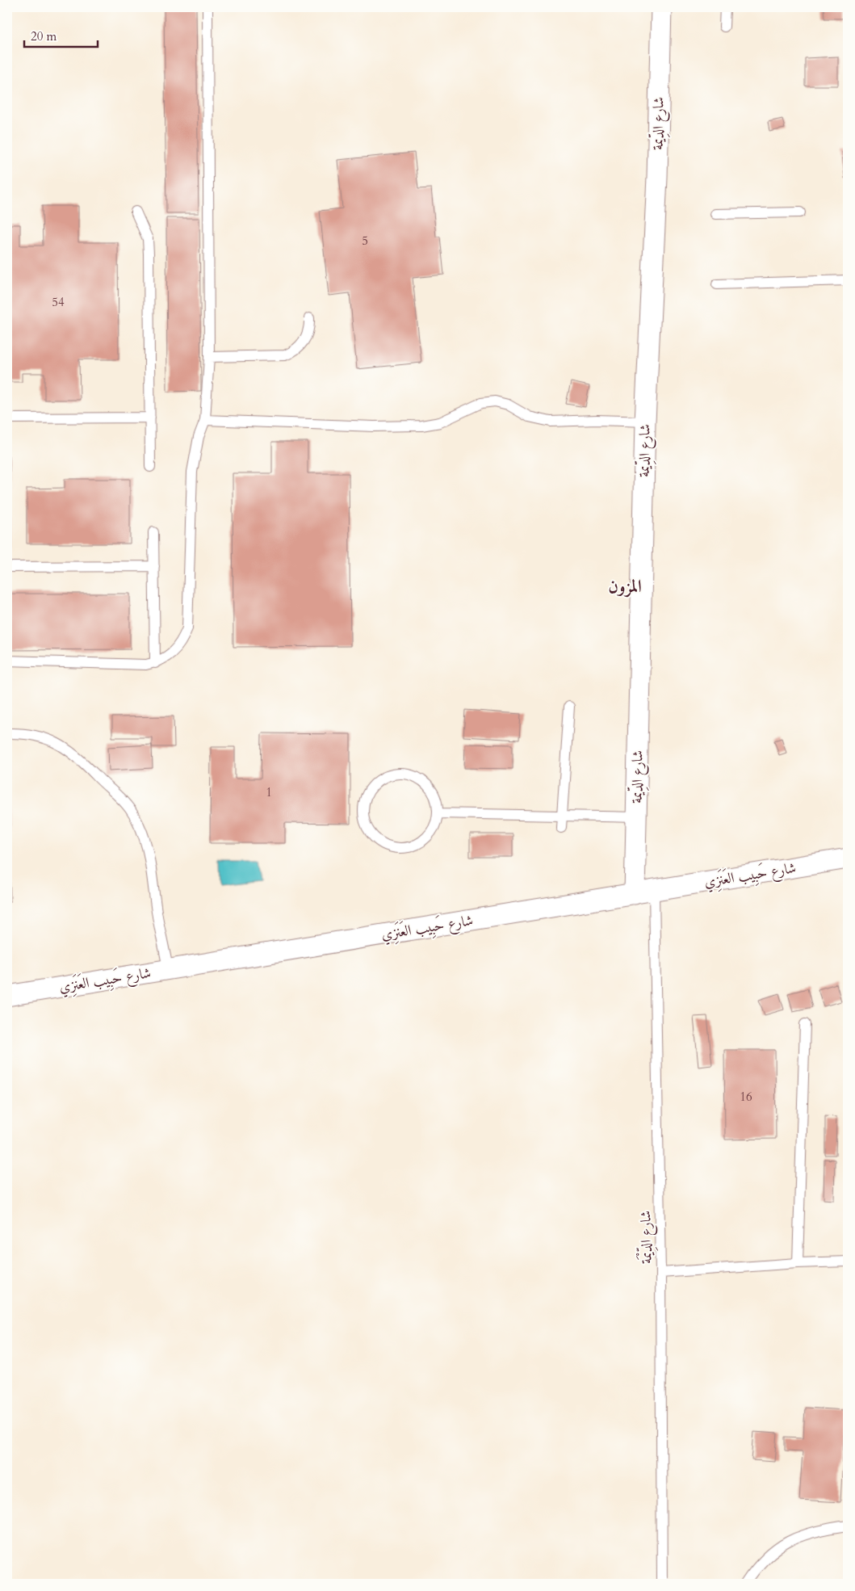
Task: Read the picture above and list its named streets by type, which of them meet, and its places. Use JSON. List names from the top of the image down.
{
  "streets": {
    "street": ["شارع الدِّيمة", "شارع حَبِيب العَنَزِي"],
    "lane": ["شارع الدِّيْمَة"]
  },
  "crossings": [
    ["شارع الدِّيمة", "شارع حَبِيب العَنَزِي"],
    ["شارع حَبِيب العَنَزِي", "شارع الدِّيْمَة"]
  ],
  "districts": ["المزون"],
  "house_numbers": [
    "5",
    "54",
    "1",
    "16"
  ],
  "scale_bar": "20 m"
}
